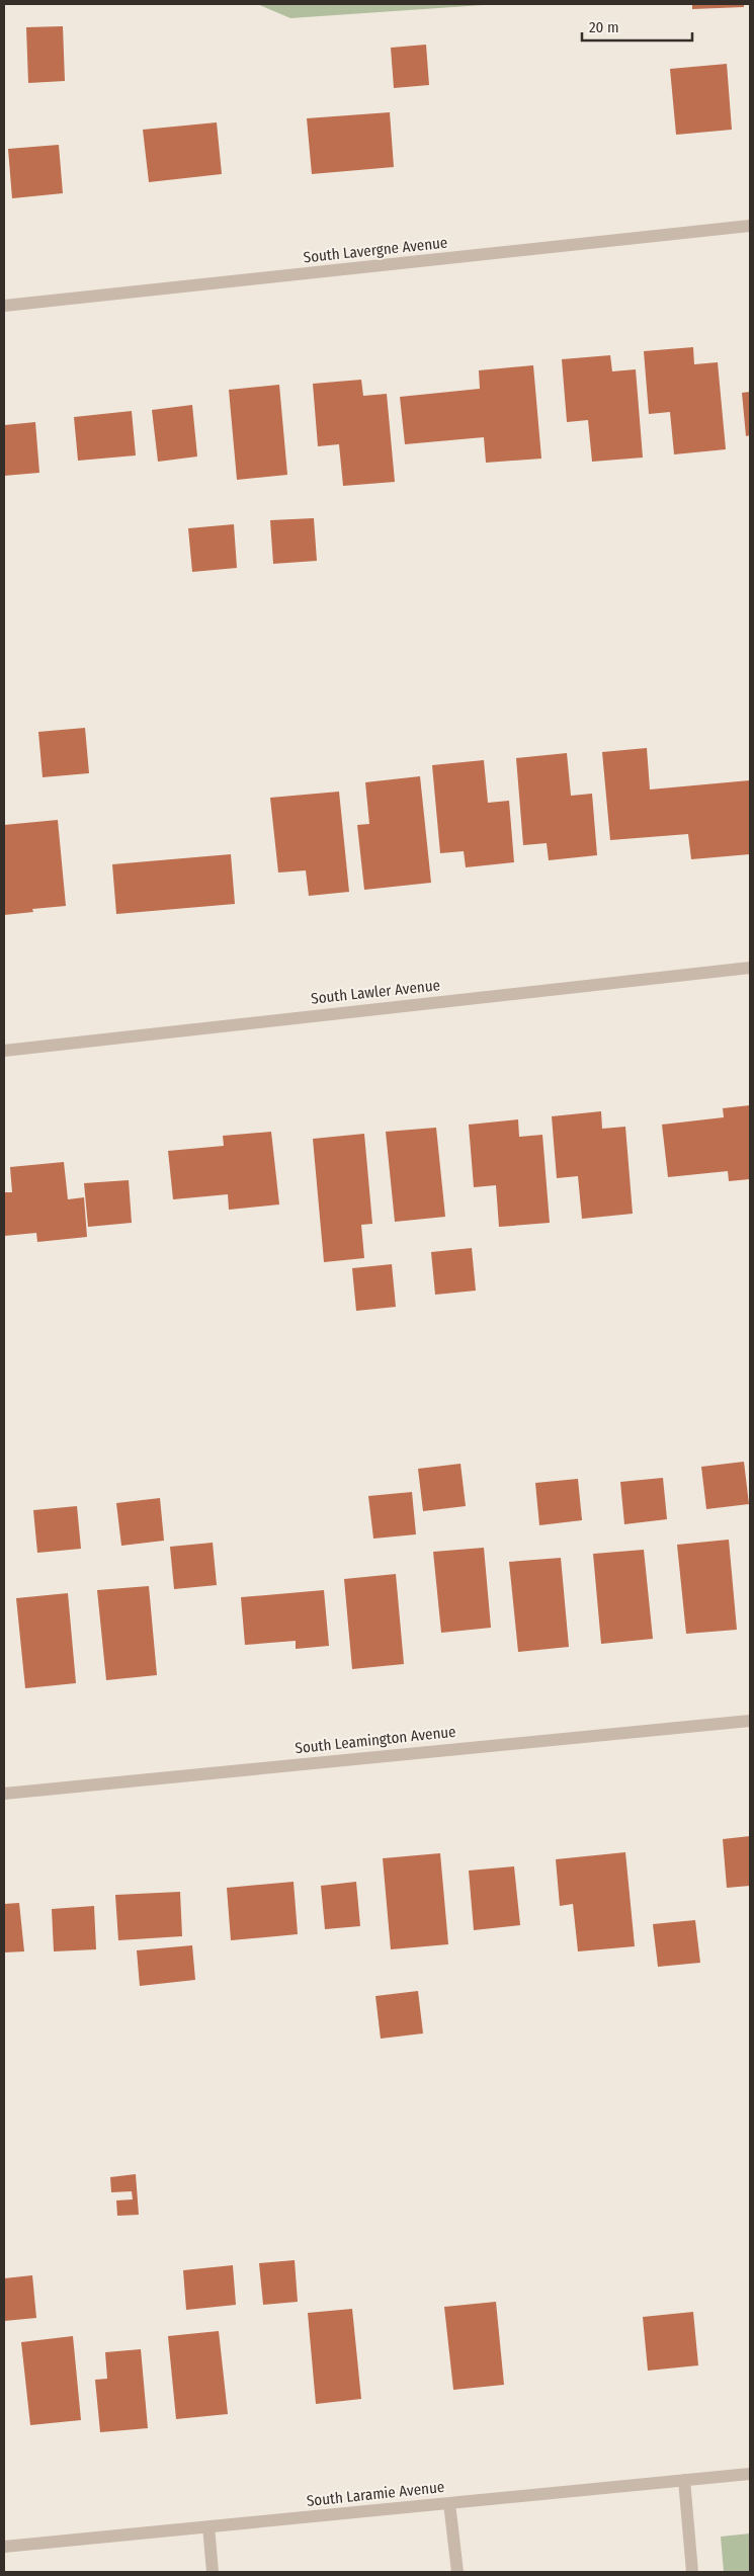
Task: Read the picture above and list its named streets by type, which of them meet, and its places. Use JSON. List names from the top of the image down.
{
  "streets": {
    "street": [
      "South Lavergne Avenue",
      "South Lawler Avenue",
      "South Leamington Avenue",
      "South Laramie Avenue"
    ]
  },
  "scale_bar": "20 m"
}
